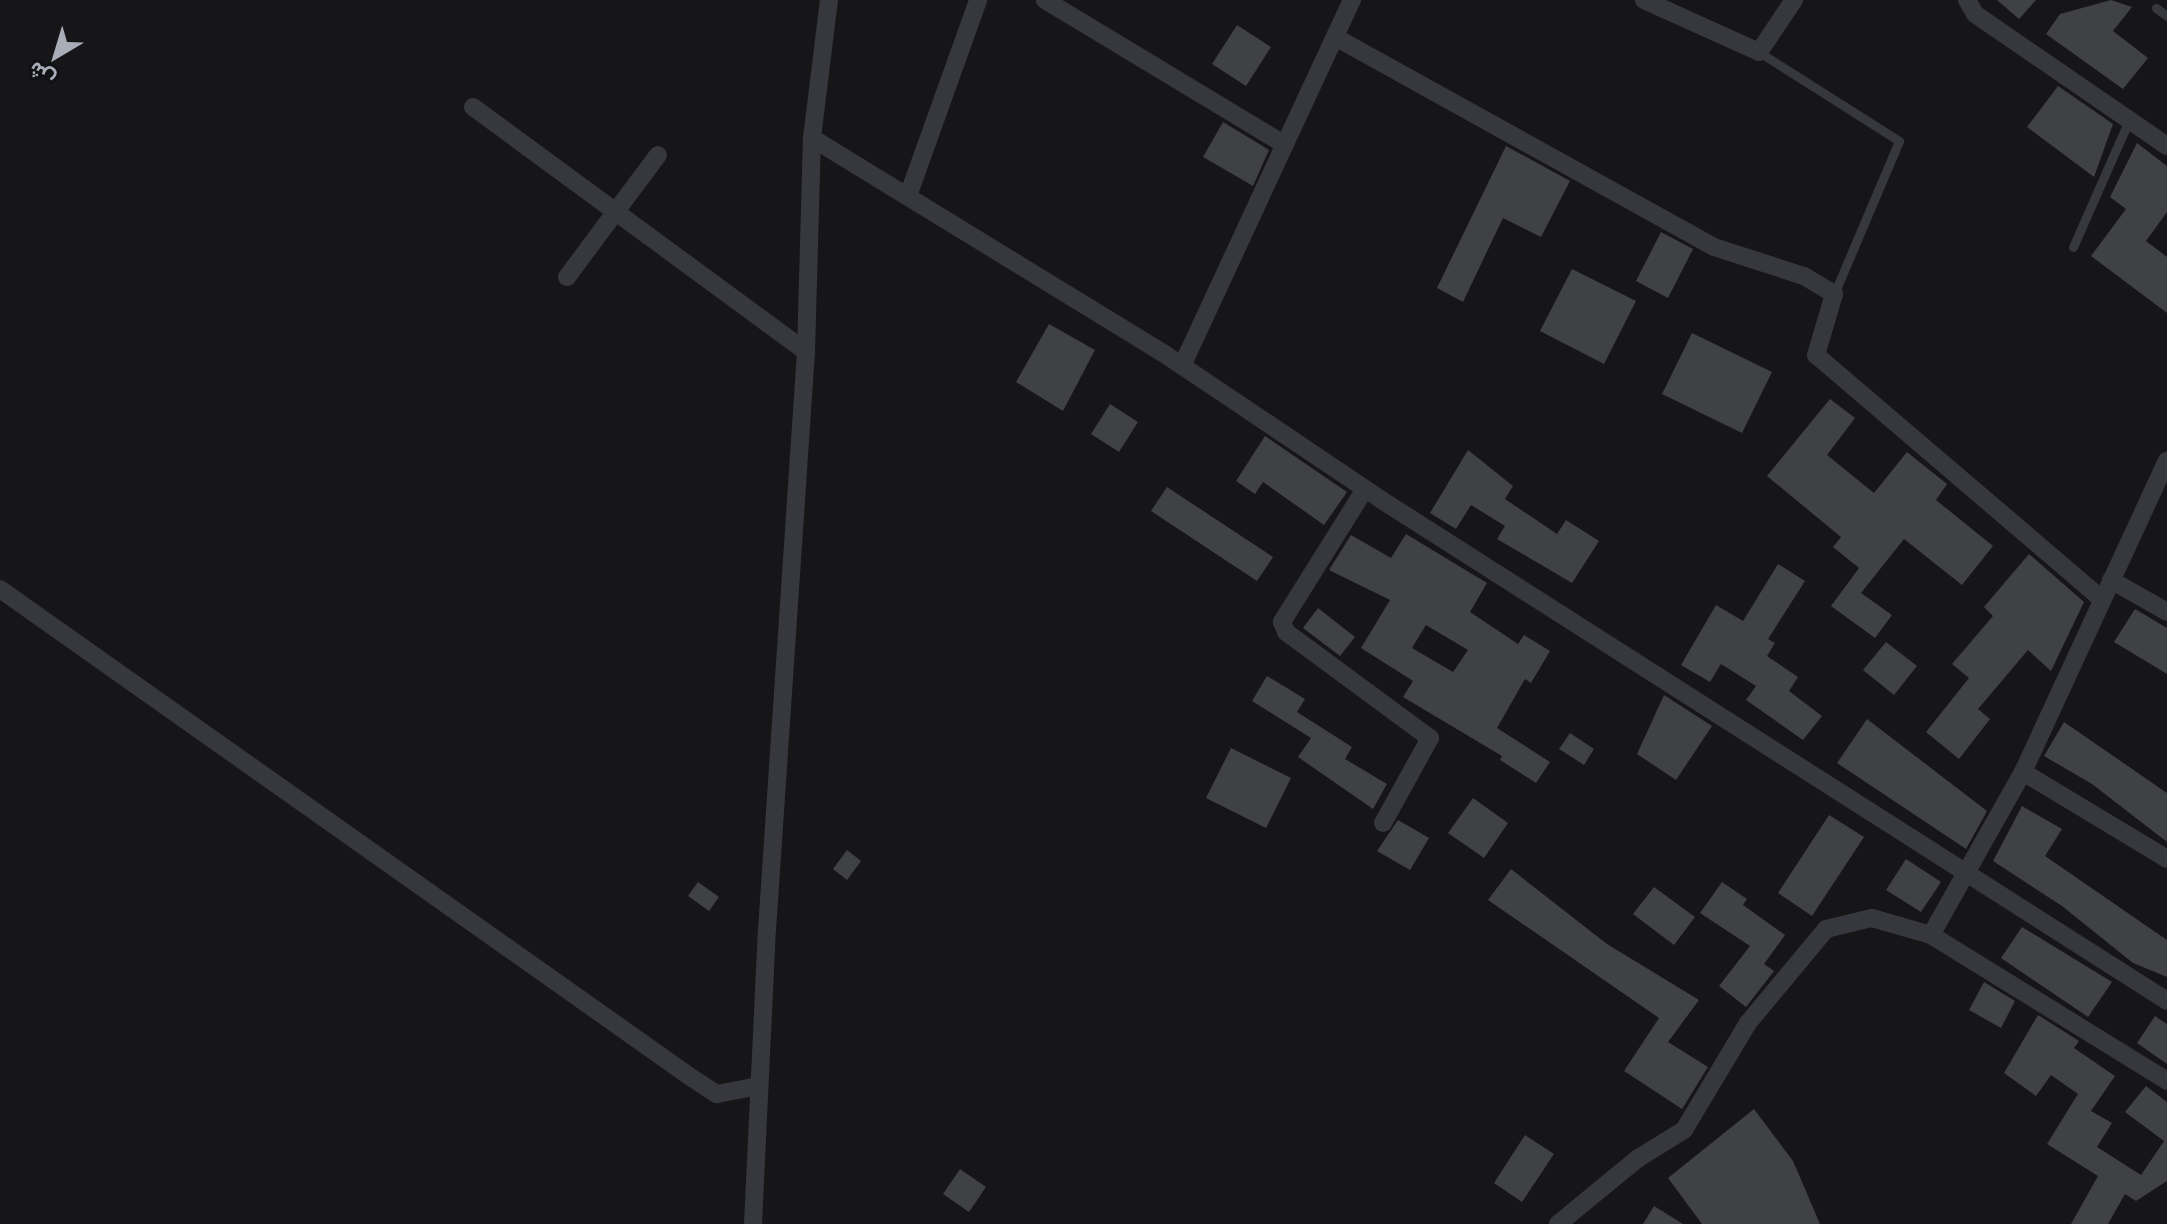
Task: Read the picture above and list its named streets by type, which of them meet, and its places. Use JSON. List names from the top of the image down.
{
  "north": "bottom left"
}
